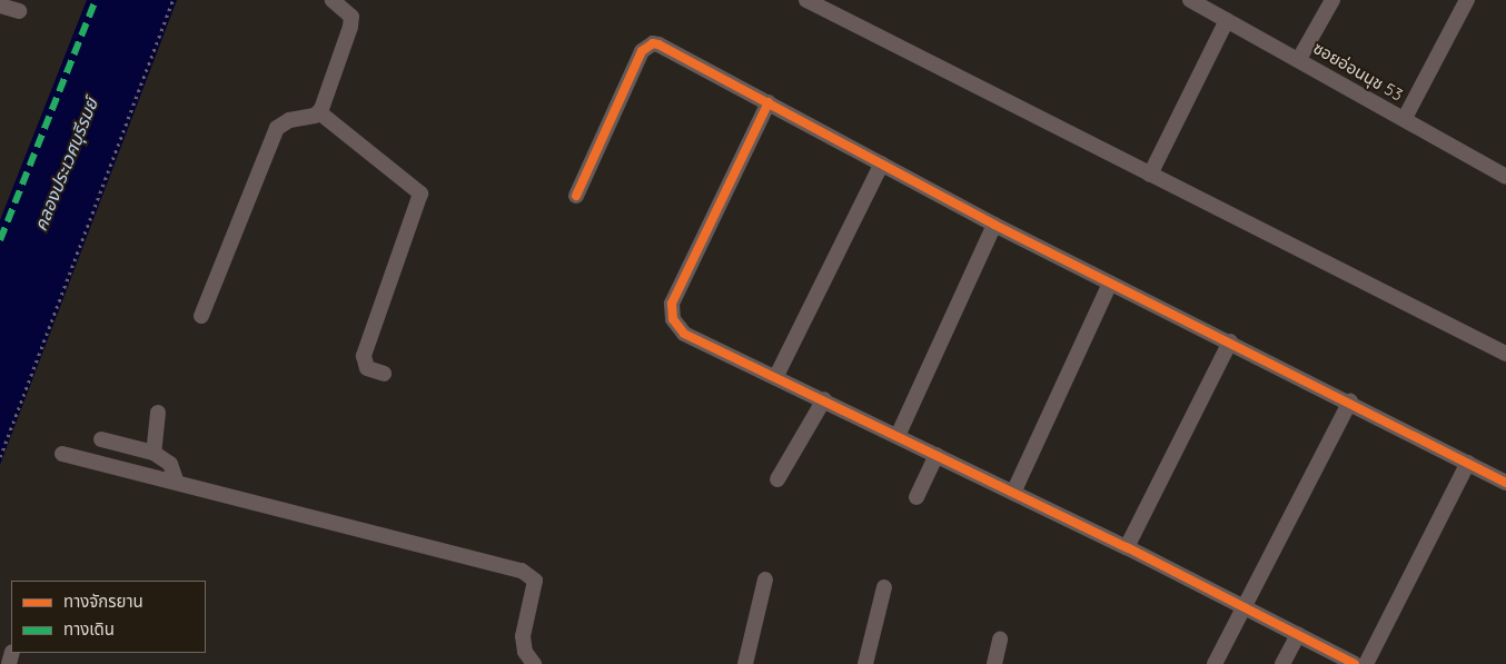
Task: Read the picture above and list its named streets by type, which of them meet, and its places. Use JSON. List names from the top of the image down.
{
  "streets": {
    "street": ["ซอยอ่อนนุช 53"]
  },
  "water": ["คลองประเวศบุรีรมย์"],
  "legend": ["ทางจักรยาน", "ทางเดิน"]
}
